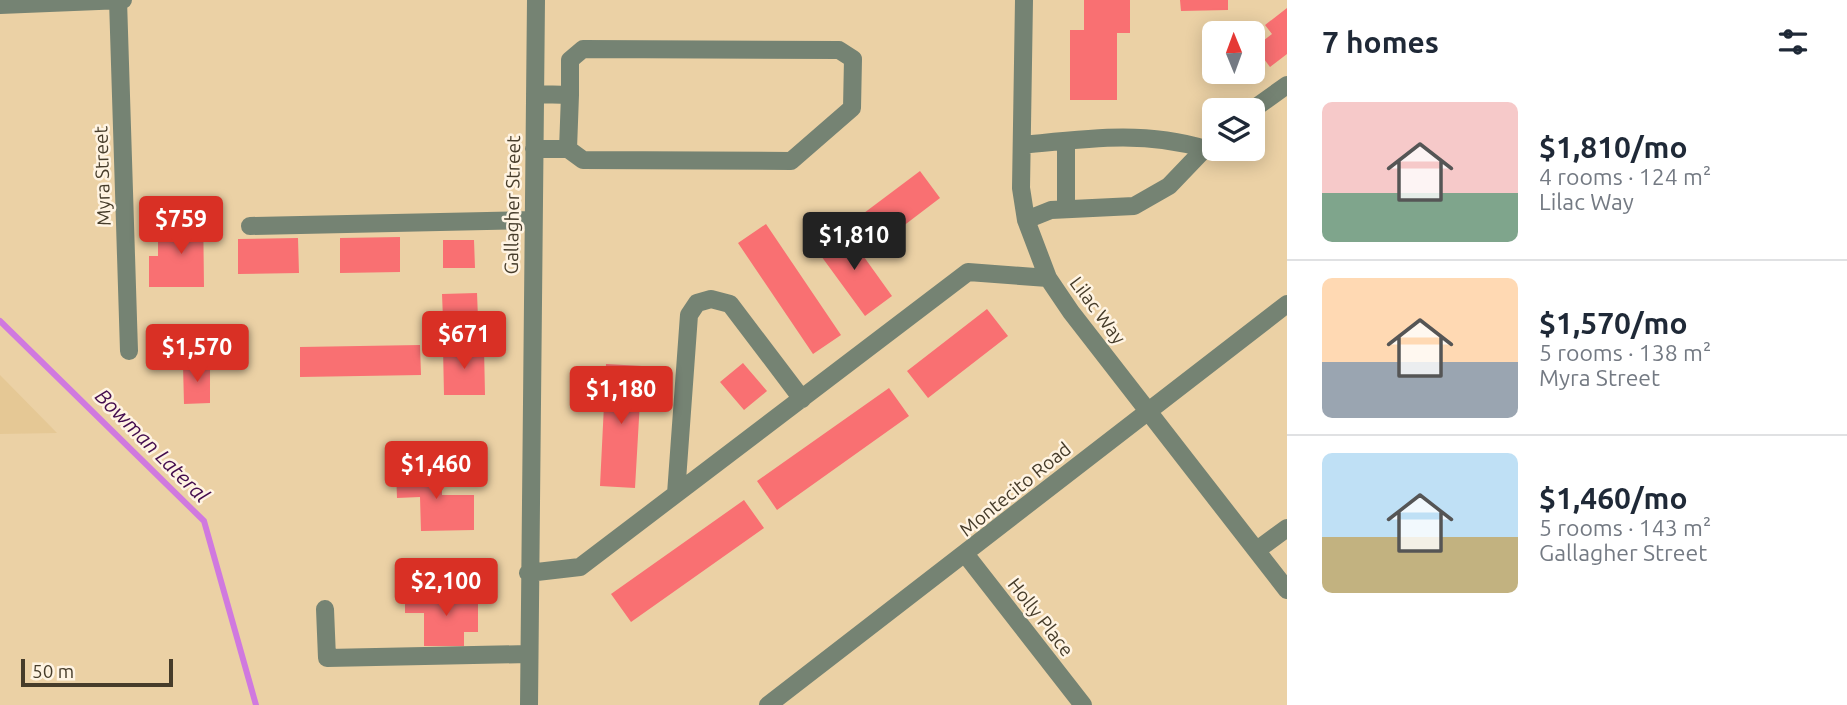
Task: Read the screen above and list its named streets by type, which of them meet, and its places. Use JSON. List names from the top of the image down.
{
  "streets": {
    "street": [
      "Myra Street",
      "Gallagher Street",
      "Lilac Way",
      "Montecito Road",
      "Holly Place"
    ]
  },
  "crossings": [
    ["Lilac Way", "Montecito Road"],
    ["Montecito Road", "Holly Place"]
  ],
  "water": ["Bowman Lateral"],
  "scale_bar": "50 m",
  "north": "top",
  "page": {
    "heading": "7 homes",
    "list": [
      {
        "name": "$1,810/mo",
        "note": "4 rooms · 124 m² · Lilac Way"
      },
      {
        "name": "$1,570/mo",
        "note": "5 rooms · 138 m² · Myra Street"
      },
      {
        "name": "$1,460/mo",
        "note": "5 rooms · 143 m² · Gallagher Street"
      }
    ],
    "price": [
      "$759",
      "$1,810",
      "$671",
      "$1,570",
      "$1,180",
      "$1,460",
      "$2,100"
    ],
    "scale": "50 m"
  }
}
